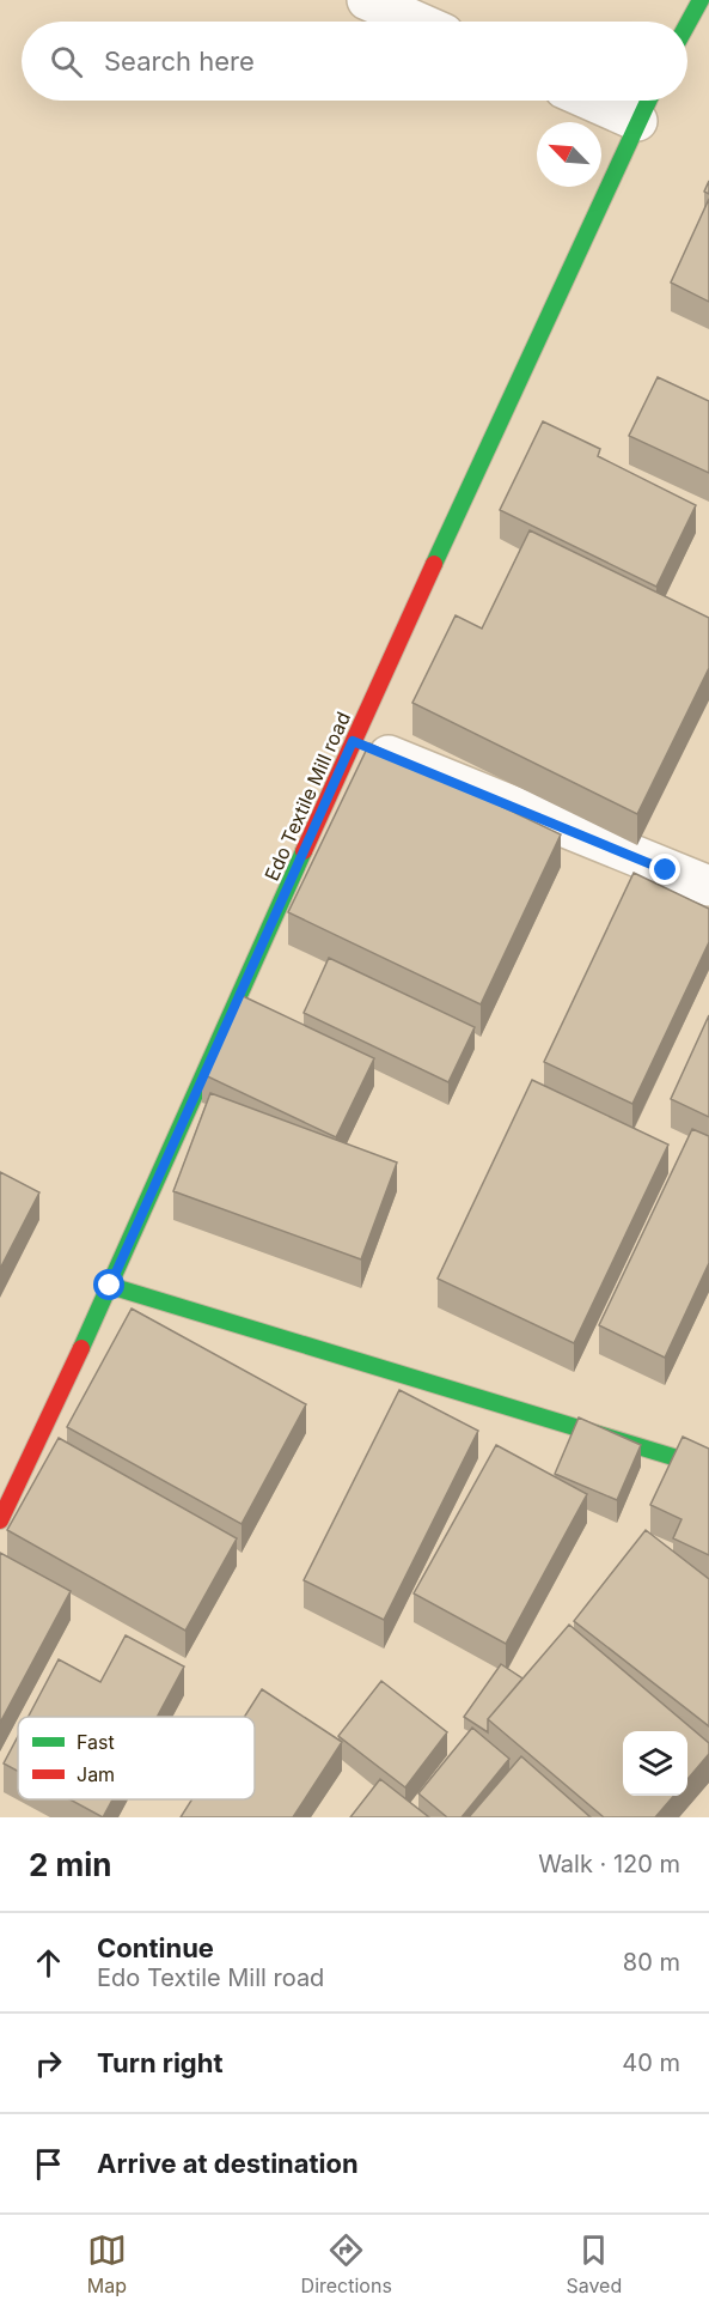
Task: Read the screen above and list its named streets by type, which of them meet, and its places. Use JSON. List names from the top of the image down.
{
  "streets": {
    "street": ["Edo Textile Mill road"]
  },
  "legend": ["Fast", "Jam"],
  "north": "top left",
  "page": {
    "search": "Search here",
    "heading": ["2 min", "Walk · 120 m"],
    "list": [
      ["Continue", "Edo Textile Mill road", "80 m"],
      ["Turn right", "40 m"],
      "Arrive at destination"
    ],
    "nav": ["Map", "Directions", "Saved"]
  }
}
